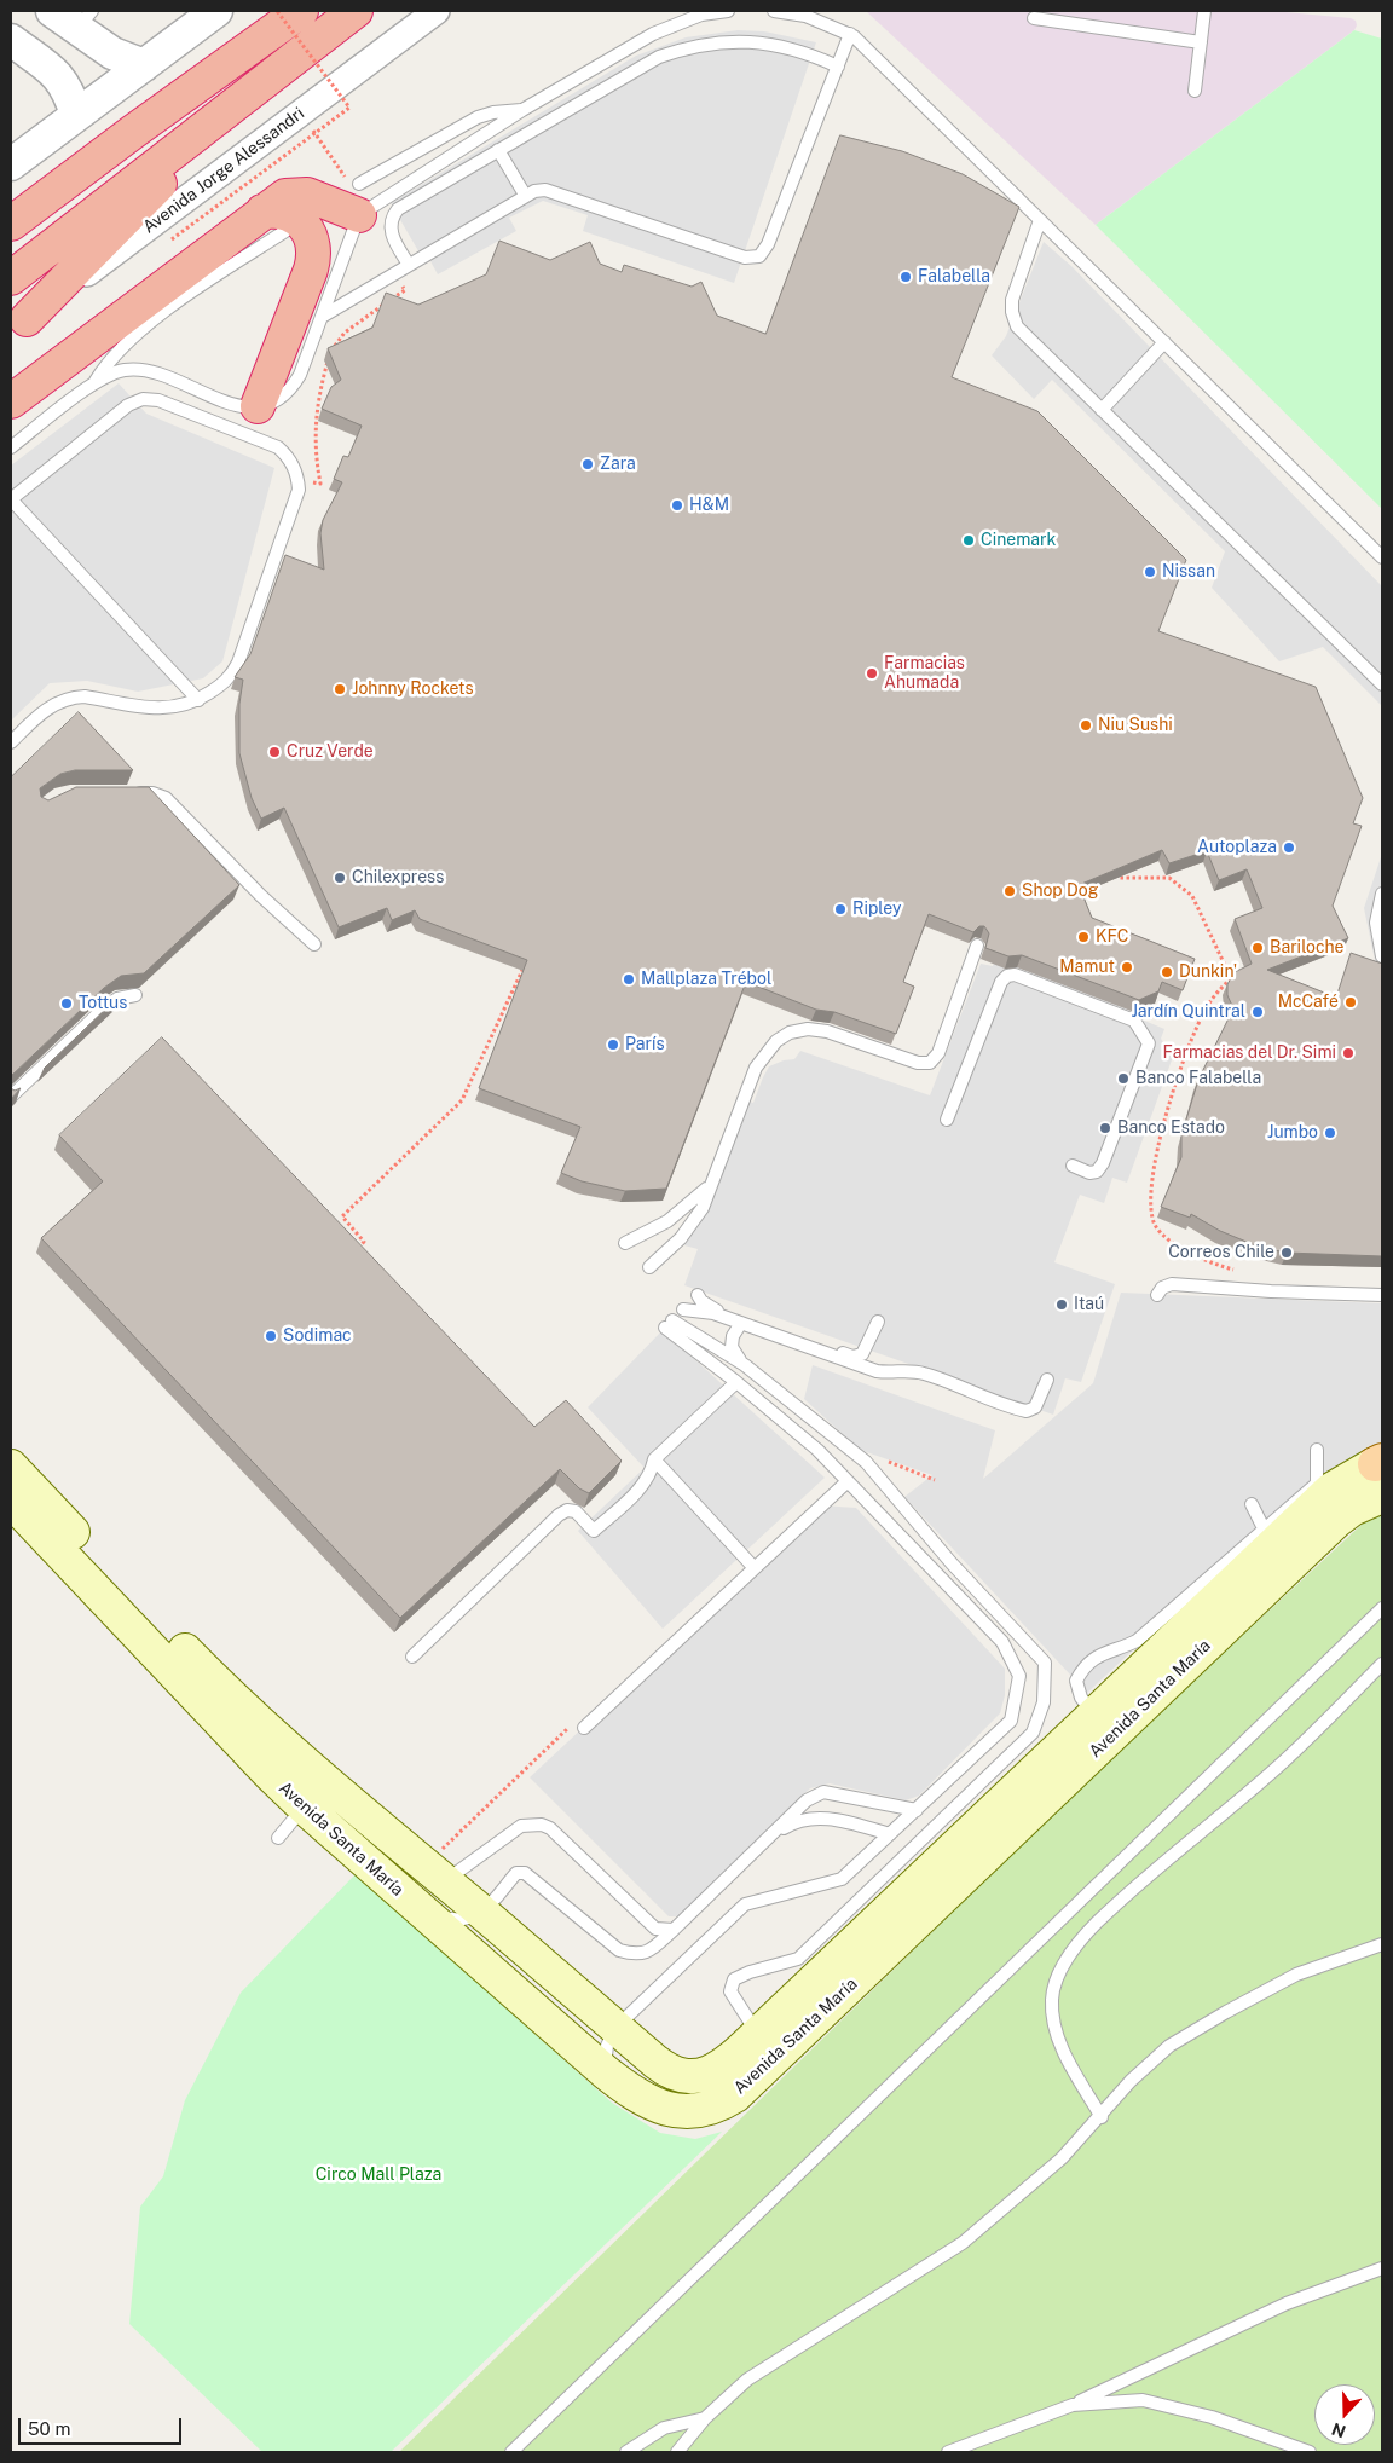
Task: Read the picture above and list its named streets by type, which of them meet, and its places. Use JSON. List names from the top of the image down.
{
  "streets": {
    "main road": ["Avenida Santa María"],
    "street": ["Avenida Jorge Alessandri"]
  },
  "parks": ["Circo Mall Plaza"],
  "places": [
    "Falabella",
    "Zara",
    "H&M",
    "Cinemark",
    "Nissan",
    "Farmacias Ahumada",
    "Johnny Rockets",
    "Niu Sushi",
    "Cruz Verde",
    "Autoplaza",
    "Chilexpress",
    "Shop Dog",
    "Ripley",
    "KFC",
    "Bariloche",
    "Mamut",
    "Dunkin'",
    "Mallplaza Trébol",
    "McCafé",
    "Tottus",
    "Jardín Quintral",
    "París",
    "Farmacias del Dr. Simi",
    "Banco Falabella",
    "Banco Estado",
    "Jumbo",
    "Correos Chile",
    "Itaú",
    "Sodimac"
  ],
  "scale_bar": "50 m",
  "north": "bottom"
}
